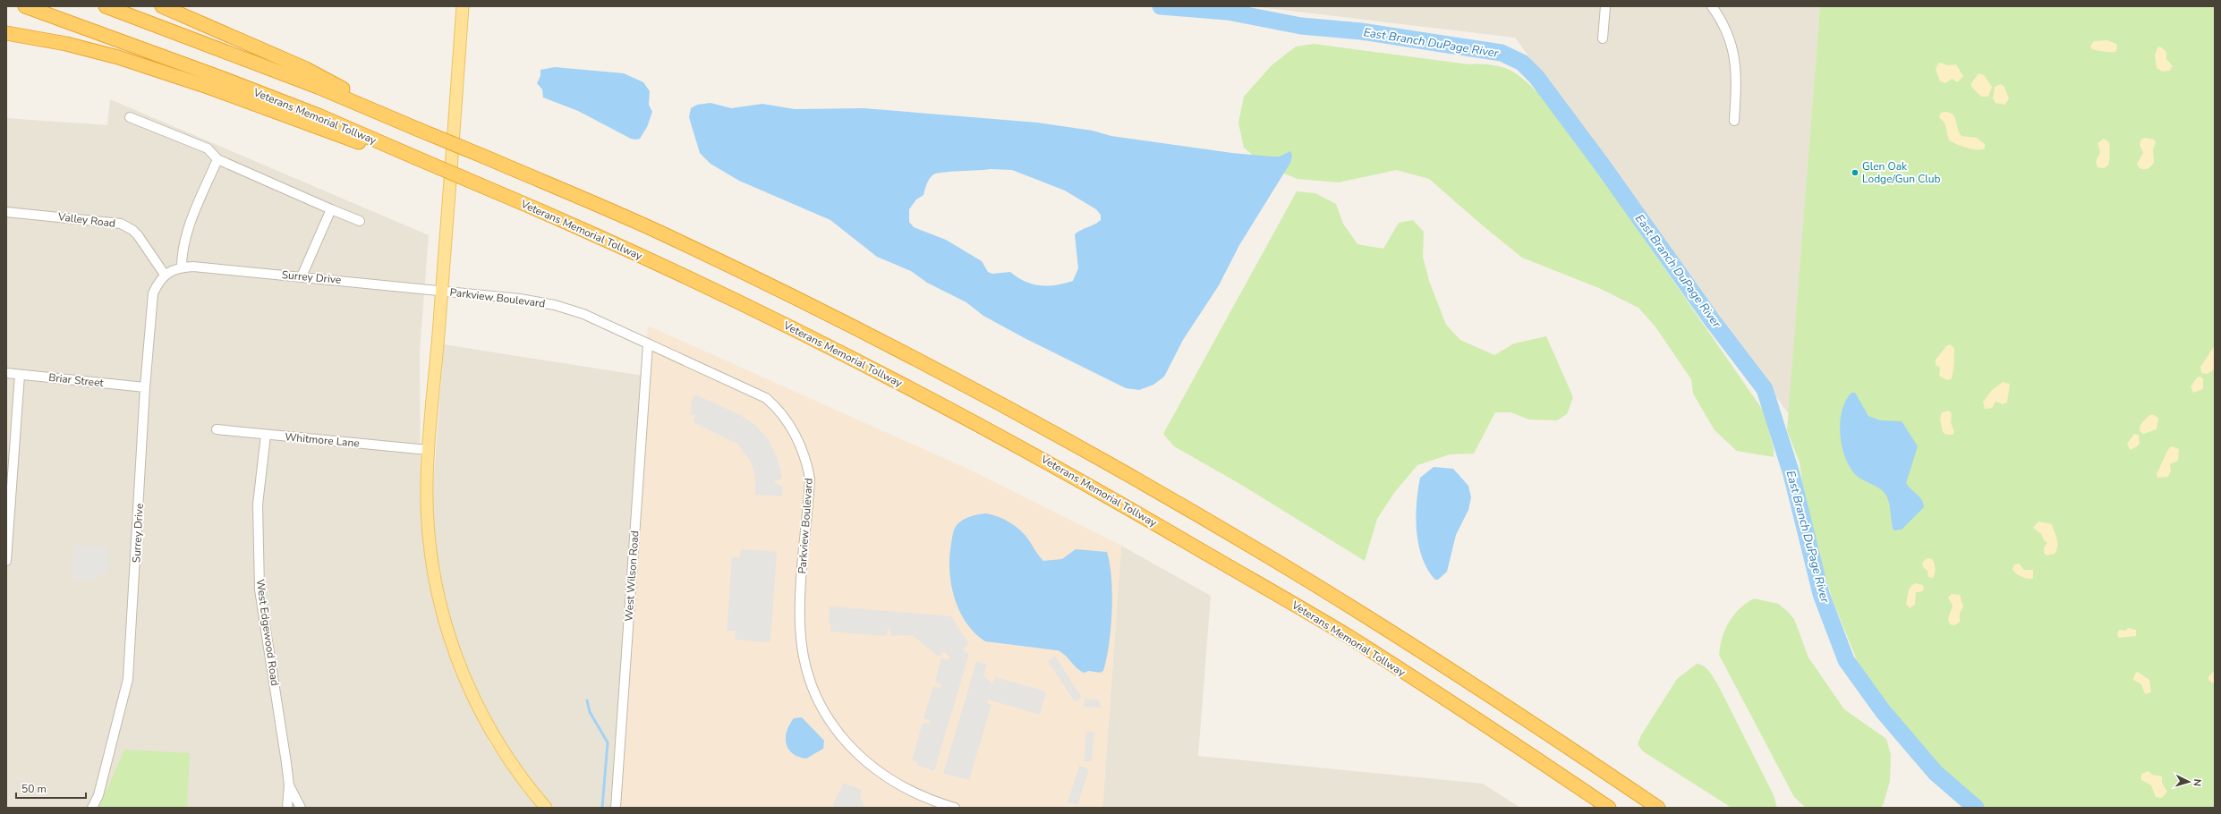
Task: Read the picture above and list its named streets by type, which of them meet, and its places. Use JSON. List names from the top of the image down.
{
  "streets": {
    "highway": ["Veterans Memorial Tollway"],
    "street": [
      "Valley Road",
      "Surrey Drive",
      "Parkview Boulevard",
      "Briar Street",
      "Whitmore Lane",
      "West Wilson Road",
      "West Edgewood Road"
    ]
  },
  "crossings": [
    ["Valley Road", "Surrey Drive"],
    ["Surrey Drive", "Parkview Boulevard"],
    ["Surrey Drive", "Briar Street"],
    ["Parkview Boulevard", "West Wilson Road"],
    ["Whitmore Lane", "West Edgewood Road"]
  ],
  "water": ["East Branch DuPage River"],
  "places": ["Glen Oak Lodge/Gun Club"],
  "scale_bar": "50 m",
  "north": "right"
}
